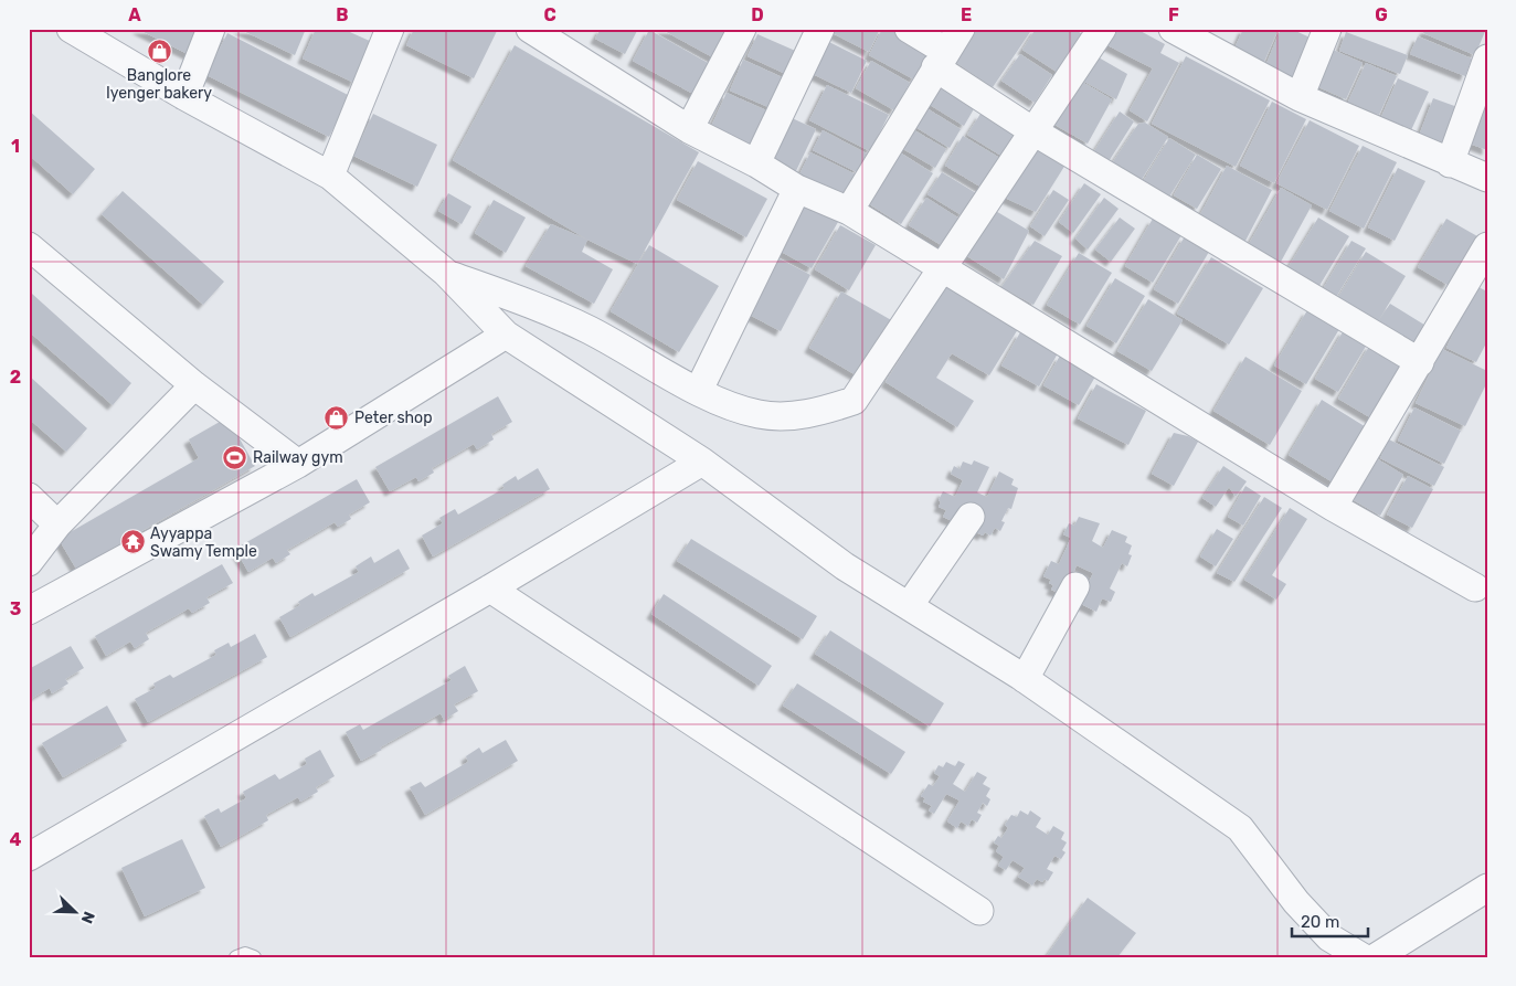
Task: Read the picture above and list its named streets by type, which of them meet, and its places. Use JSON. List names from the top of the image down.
{
  "places": {
    "shop": ["Banglore Iyenger bakery", "Peter shop"],
    "sports": ["Railway gym"],
    "temple": ["Ayyappa Swamy Temple"]
  },
  "scale_bar": "20 m",
  "north": "bottom right",
  "grid": {
    "columns": [
      "A",
      "B",
      "C",
      "D",
      "E",
      "F",
      "G"
    ],
    "rows": [
      "1",
      "2",
      "3",
      "4"
    ]
  }
}
